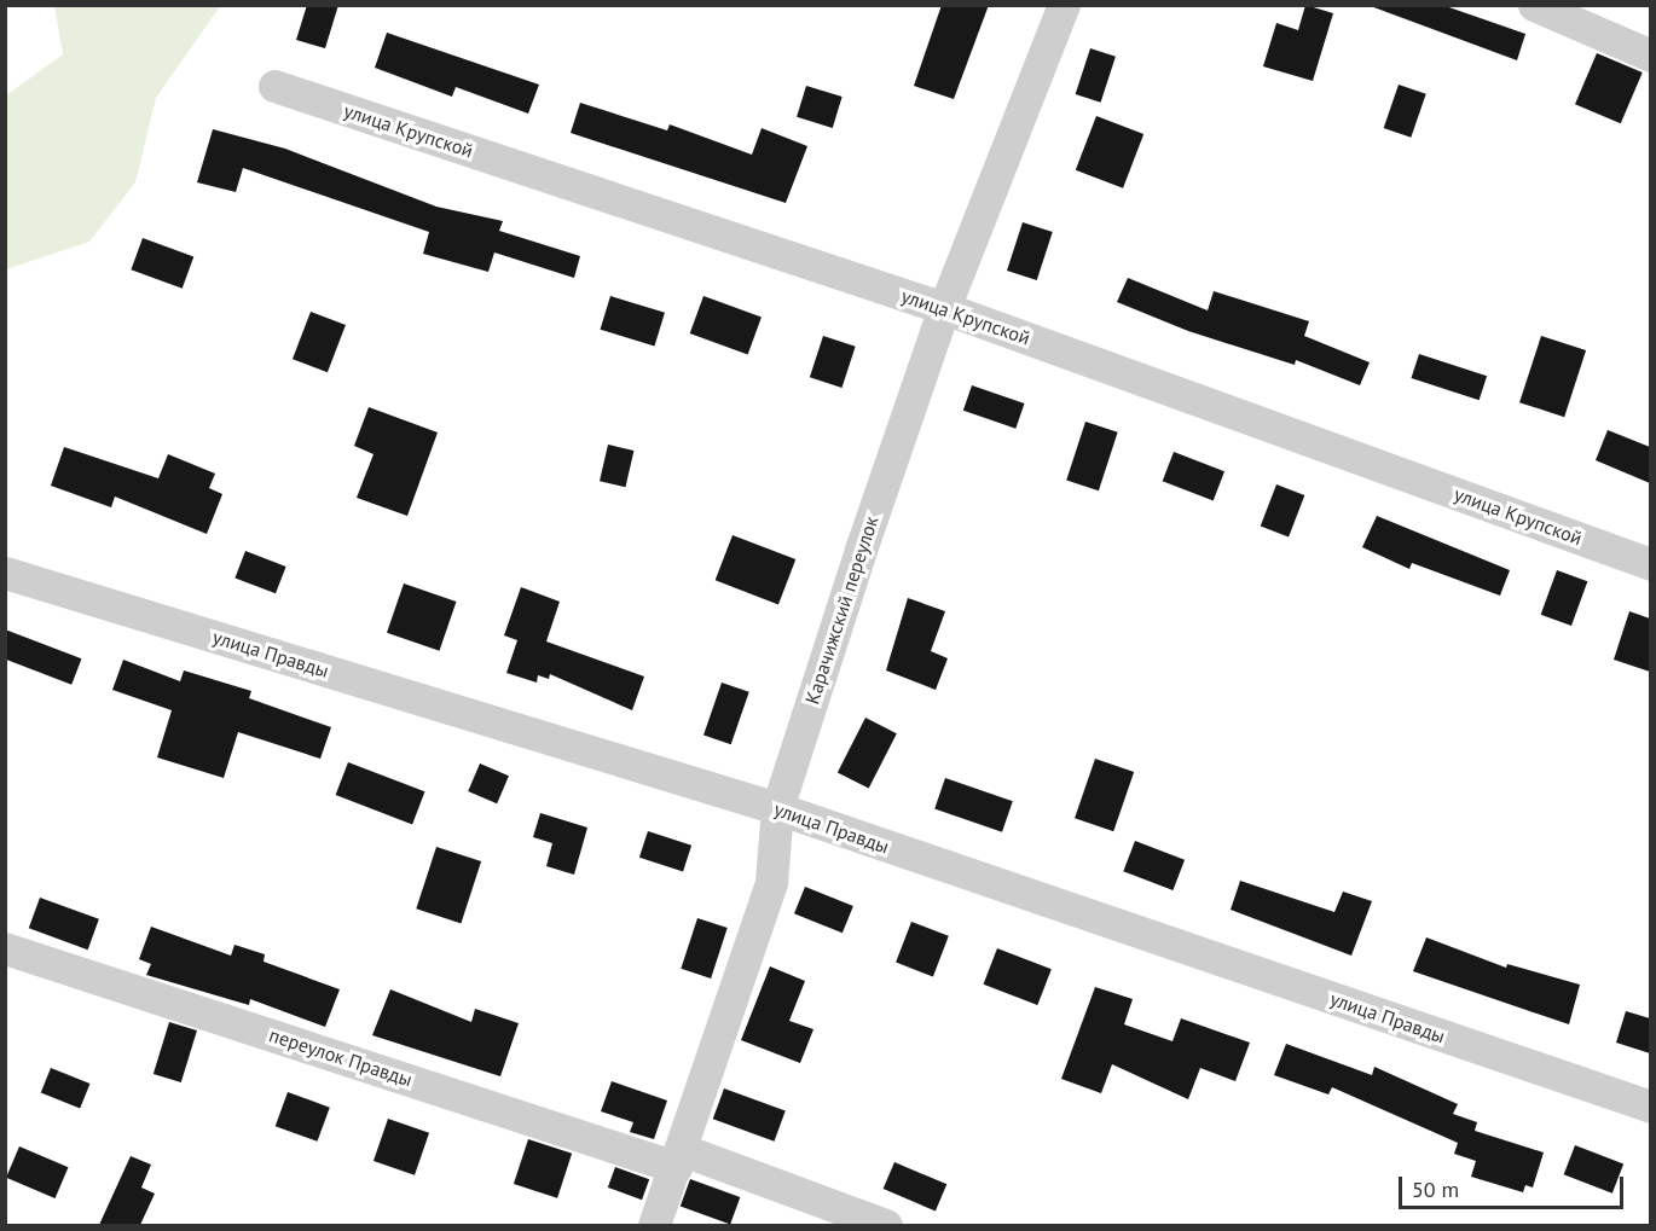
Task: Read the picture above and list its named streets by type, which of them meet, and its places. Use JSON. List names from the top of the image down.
{
  "streets": {
    "street": [
      "улица Крупской",
      "Карачижский переулок",
      "улица Правды",
      "переулок Правды"
    ]
  },
  "crossings": [
    ["улица Крупской", "Карачижский переулок"],
    ["Карачижский переулок", "улица Правды"],
    ["Карачижский переулок", "переулок Правды"]
  ],
  "scale_bar": "50 m"
}
